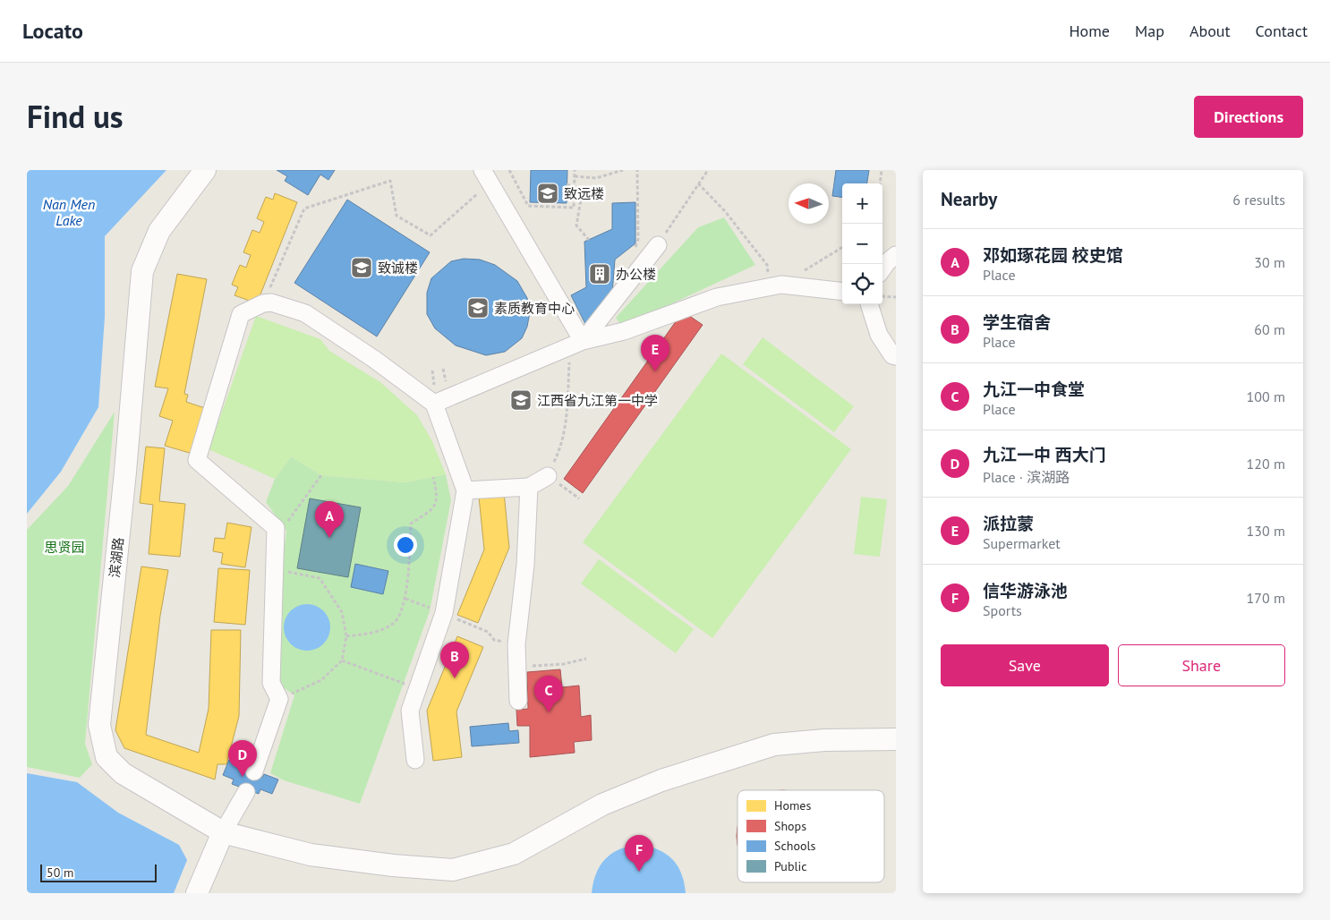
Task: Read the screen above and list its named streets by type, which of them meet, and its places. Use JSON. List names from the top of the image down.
{
  "streets": {
    "street": ["滨湖路"]
  },
  "water": ["Nan Men Lake"],
  "parks": ["思贤园"],
  "places": {
    "school or university": [
      "致远楼",
      "致诚楼",
      "素质教育中心",
      "江西省九江第一中学"
    ],
    "building": ["办公楼"]
  },
  "legend": [
    "Homes",
    "Shops",
    "Schools",
    "Public"
  ],
  "scale_bar": "50 m",
  "north": "left",
  "page": {
    "header": "Locato",
    "nav": [
      "Home",
      "Map",
      "About",
      "Contact"
    ],
    "title": "Find us",
    "buttons": [
      "Directions",
      ["Save", "Share"]
    ],
    "heading": ["Nearby", "6 results"],
    "map_buttons": ["+", "−"],
    "list": [
      {
        "mark": "A",
        "name": "邓如琢花园 校史馆",
        "note": "Place",
        "value": "30 m"
      },
      {
        "mark": "B",
        "name": "学生宿舍",
        "note": "Place",
        "value": "60 m"
      },
      {
        "mark": "C",
        "name": "九江一中食堂",
        "note": "Place",
        "value": "100 m"
      },
      {
        "mark": "D",
        "name": "九江一中 西大门",
        "note": "Place · 滨湖路",
        "value": "120 m"
      },
      {
        "mark": "E",
        "name": "派拉蒙",
        "note": "Supermarket",
        "value": "130 m"
      },
      {
        "mark": "F",
        "name": "信华游泳池",
        "note": "Sports",
        "value": "170 m"
      }
    ],
    "pins": [
      "E",
      "A",
      "B",
      "C",
      "D",
      "F"
    ],
    "scale": "50 m"
  }
}
